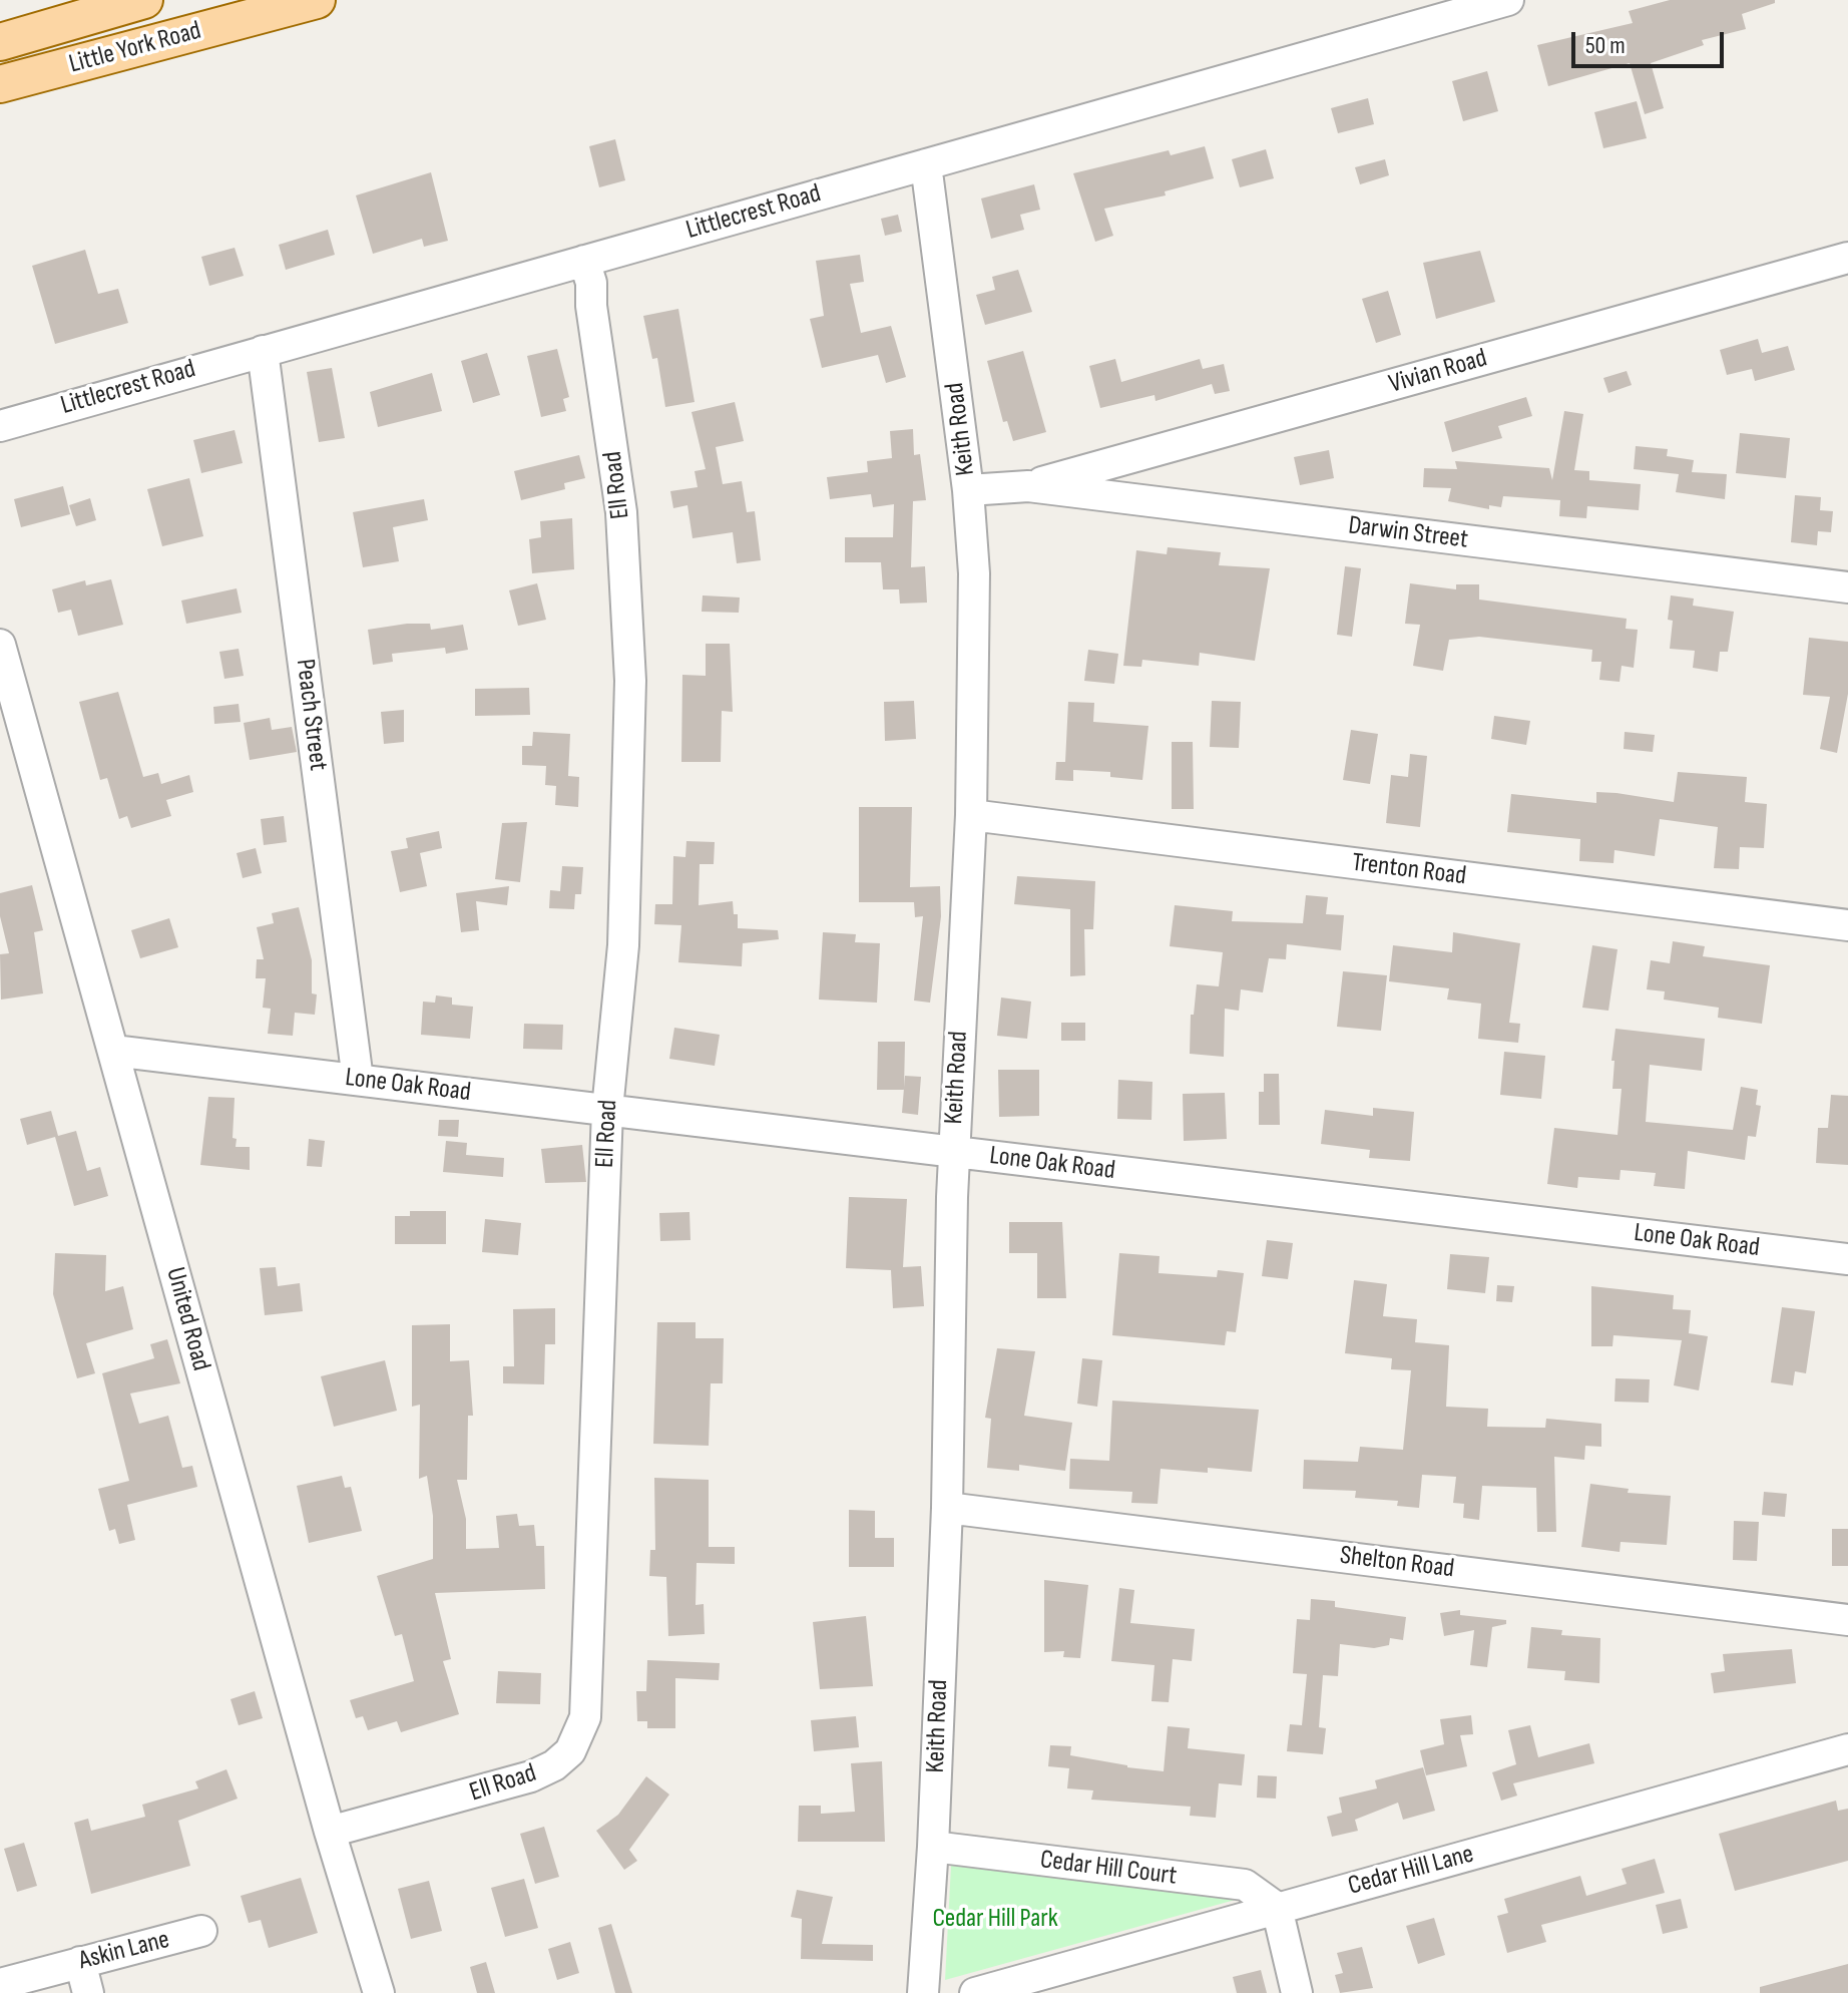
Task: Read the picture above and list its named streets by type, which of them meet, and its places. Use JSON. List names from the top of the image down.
{
  "streets": {
    "main road": ["Little York Road"],
    "street": [
      "Littlecrest Road",
      "Vivian Road",
      "Keith Road",
      "Ell Road",
      "Darwin Street",
      "Peach Street",
      "Trenton Road",
      "Lone Oak Road",
      "United Road",
      "Shelton Road",
      "Cedar Hill Court",
      "Cedar Hill Lane",
      "Askin Lane"
    ]
  },
  "crossings": [
    ["Littlecrest Road", "Keith Road"],
    ["Littlecrest Road", "Ell Road"],
    ["Littlecrest Road", "Peach Street"],
    ["Vivian Road", "Darwin Street"],
    ["Keith Road", "Darwin Street"],
    ["Keith Road", "Trenton Road"],
    ["Keith Road", "Lone Oak Road"],
    ["Keith Road", "Shelton Road"],
    ["Keith Road", "Cedar Hill Court"],
    ["Ell Road", "Lone Oak Road"],
    ["Ell Road", "United Road"],
    ["Peach Street", "Lone Oak Road"],
    ["Lone Oak Road", "United Road"],
    ["Cedar Hill Court", "Cedar Hill Lane"]
  ],
  "parks": ["Cedar Hill Park"],
  "scale_bar": "50 m"
}
